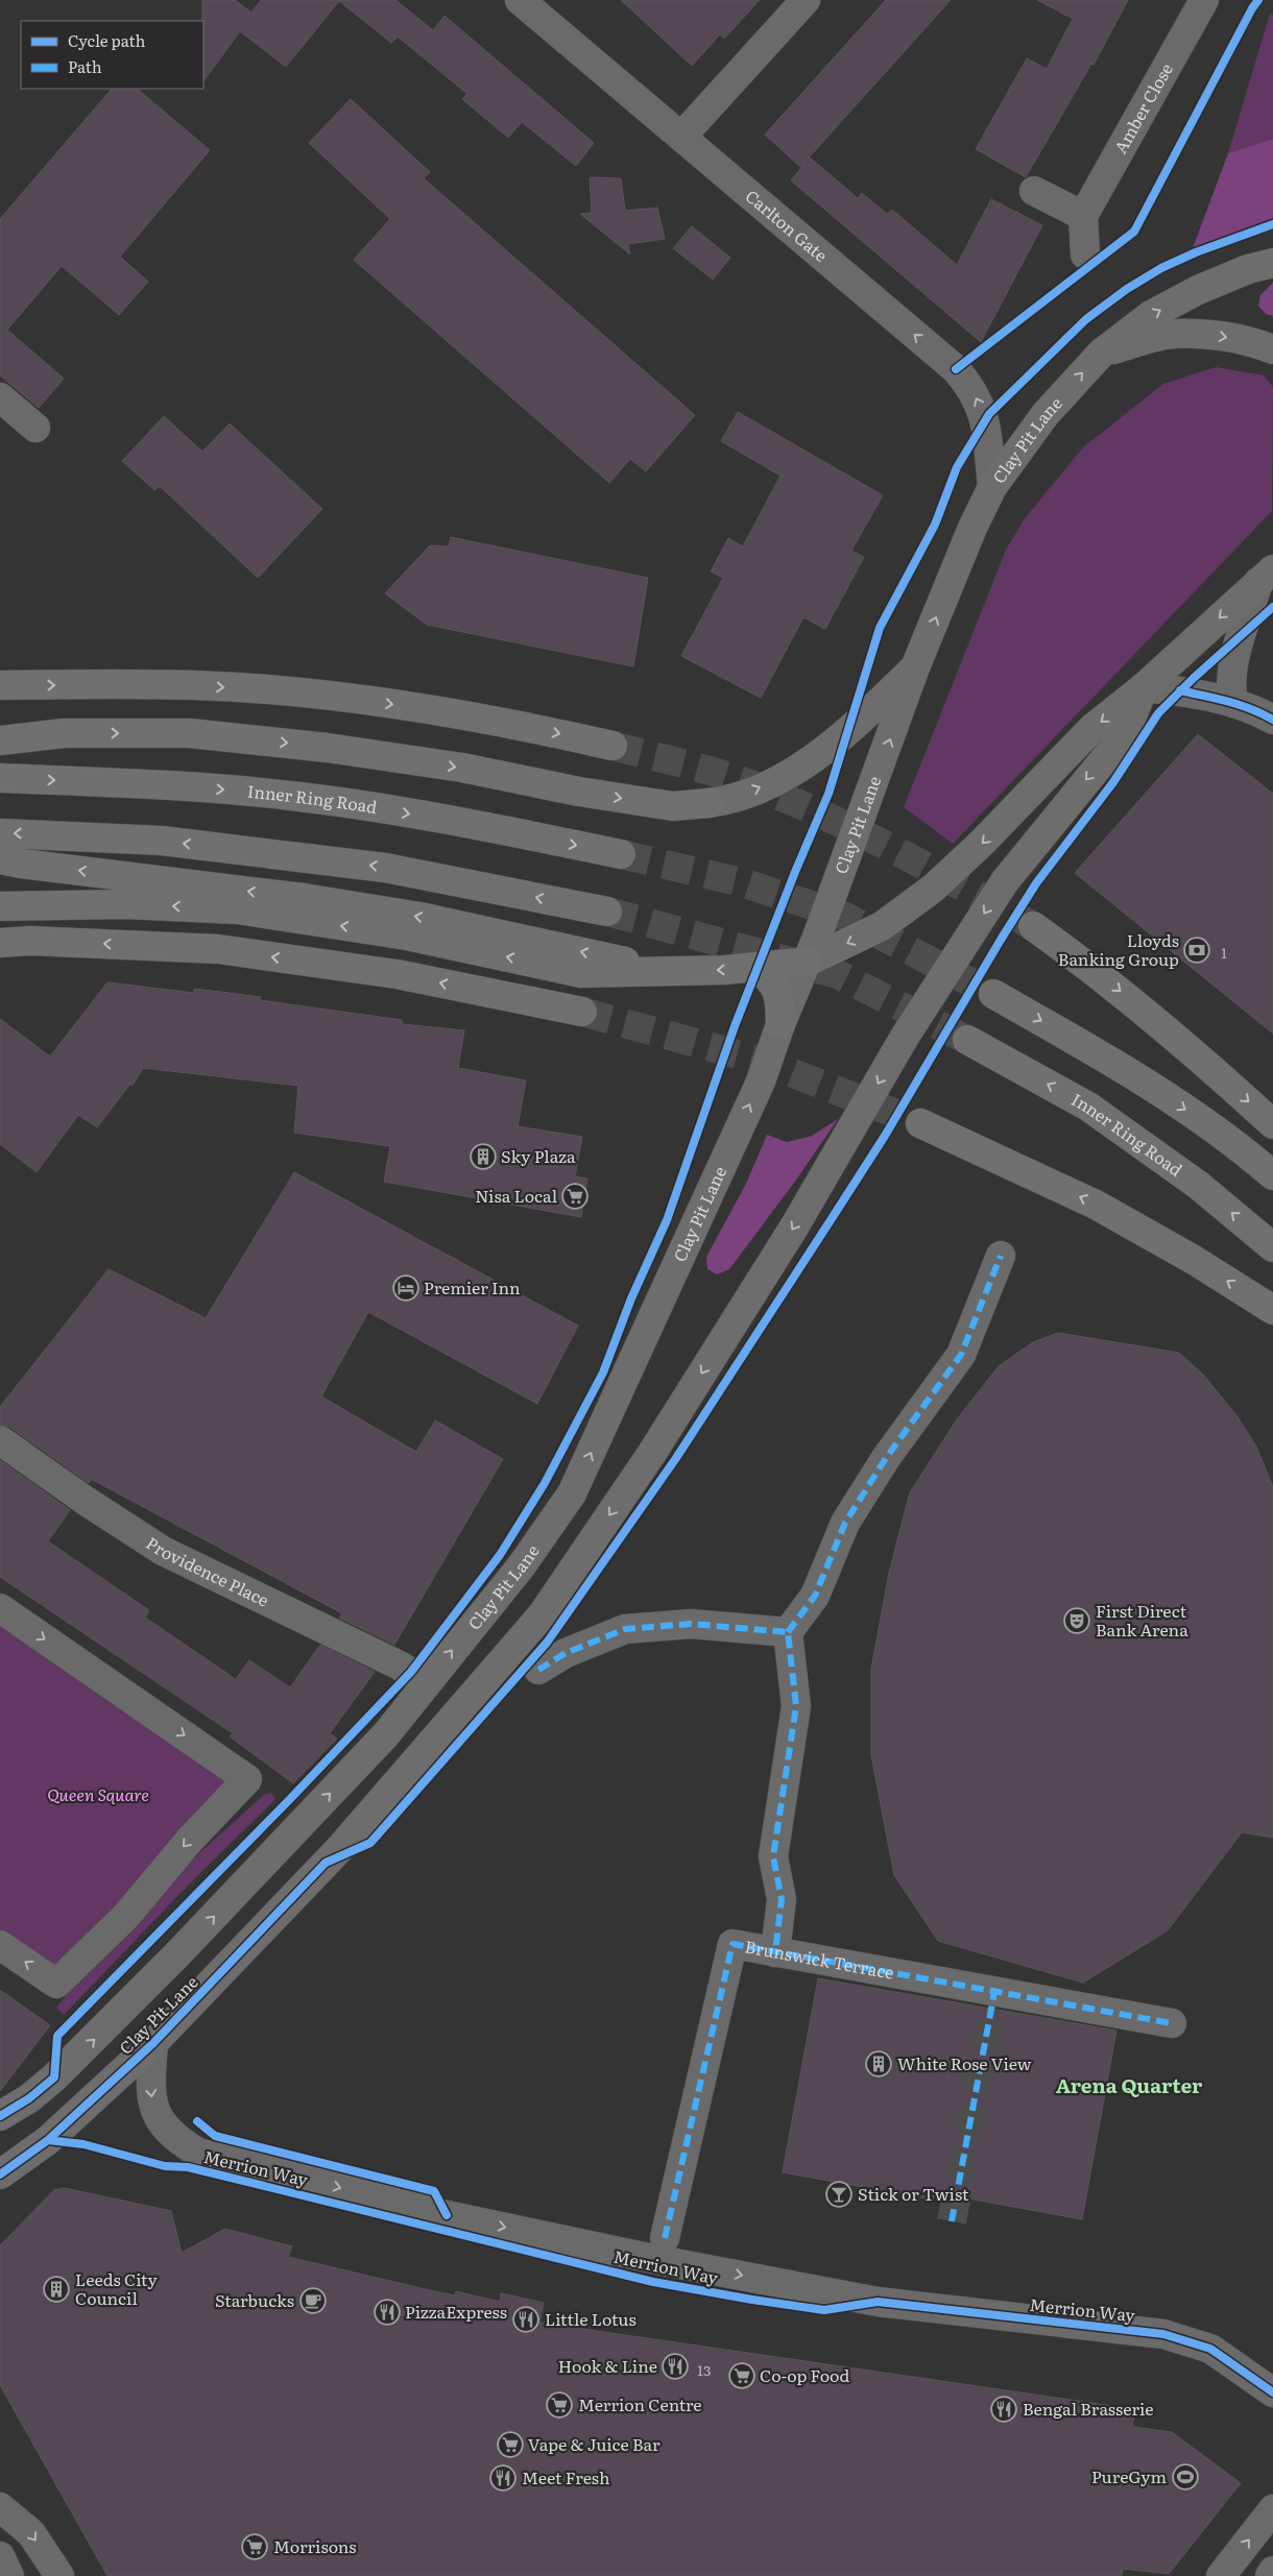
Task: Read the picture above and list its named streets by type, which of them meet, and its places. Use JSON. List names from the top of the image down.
{
  "streets": {
    "highway": ["Clay Pit Lane", "Inner Ring Road"],
    "street": [
      "Amber Close",
      "Carlton Gate",
      "Providence Place",
      "Brunswick Terrace",
      "Merrion Way"
    ]
  },
  "crossings": [
    ["Carlton Gate", "Clay Pit Lane"],
    ["Clay Pit Lane", "Providence Place"],
    ["Clay Pit Lane", "Merrion Way"]
  ],
  "one_way": ["Carlton Gate", "Merrion Way"],
  "districts": ["Arena Quarter"],
  "parks": ["Queen Square"],
  "places": {
    "bank": ["Lloyds Banking Group"],
    "building": ["Sky Plaza", "White Rose View", "Leeds City Council"],
    "supermarket": [
      "Nisa Local",
      "Co-op Food",
      "Merrion Centre",
      "Vape & Juice Bar",
      "Morrisons"
    ],
    "hotel": ["Premier Inn"],
    "theatre": ["First Direct Bank Arena"],
    "bar": ["Stick or Twist"],
    "cafe": ["Starbucks"],
    "restaurant": [
      "PizzaExpress",
      "Little Lotus",
      "Hook & Line",
      "Bengal Brasserie",
      "Meet Fresh"
    ],
    "sports": ["PureGym"]
  },
  "house_numbers": ["1", "13"],
  "legend": ["Cycle path", "Path"]
}
